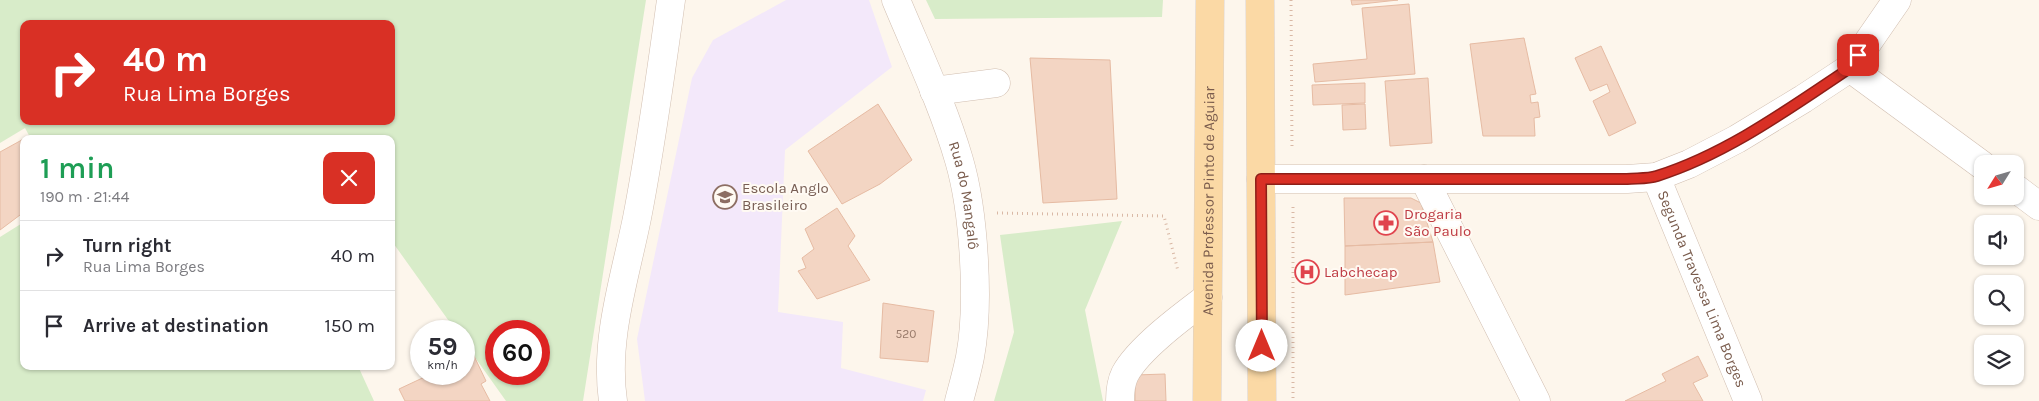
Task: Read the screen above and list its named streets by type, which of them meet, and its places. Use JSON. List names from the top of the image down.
{
  "streets": {
    "main road": ["Avenida Professor Pinto de Aguiar"],
    "street": ["Rua do Mangalô", "Segunda Travessa Lima Borges"]
  },
  "places": {
    "school or university": ["Escola Anglo Brasileiro"],
    "pharmacy": ["Drogaria São Paulo"],
    "hospital": ["Labchecap"]
  },
  "house_numbers": ["520"],
  "north": "bottom left",
  "page": {
    "turn": ["40 m", "Rua Lima Borges"],
    "heading": ["1 min", "190 m · 21:44"],
    "list": [
      {
        "name": "Turn right",
        "note": "Rua Lima Borges",
        "value": "40 m"
      },
      {
        "name": "Arrive at destination",
        "value": "150 m"
      }
    ],
    "speed": "59 km/h",
    "limit": "60"
  }
}
